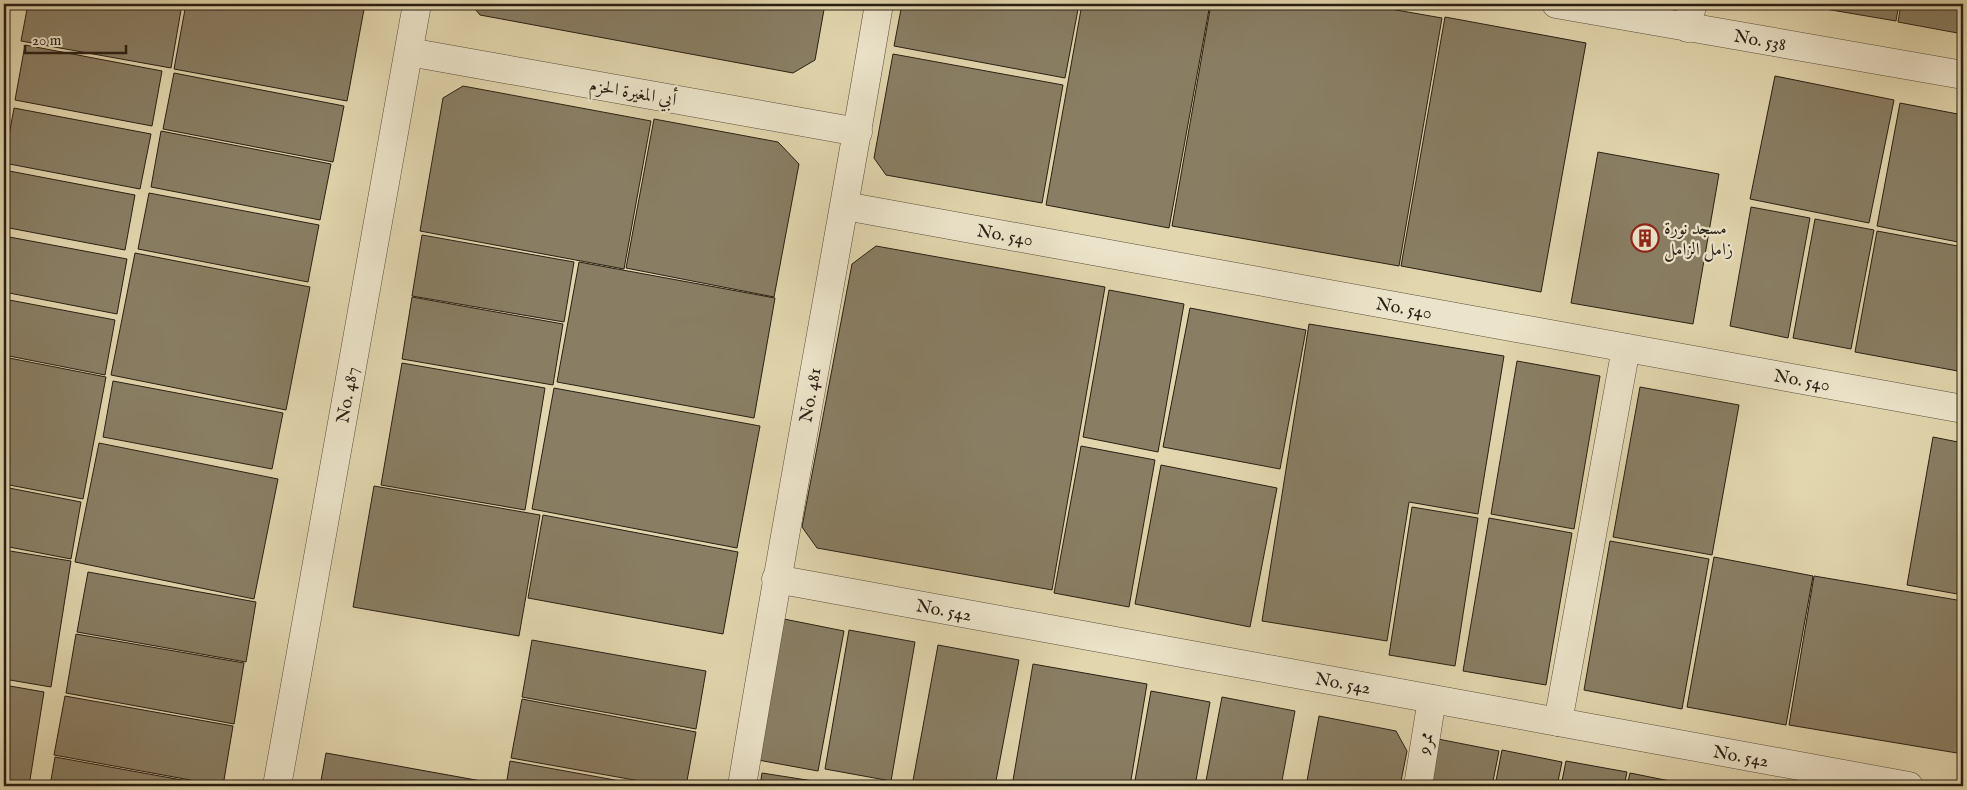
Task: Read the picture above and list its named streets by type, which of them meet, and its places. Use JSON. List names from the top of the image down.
{
  "streets": {
    "street": [
      "No. 538",
      "أبي المغيرة الحزم",
      "No. 540",
      "No. 487",
      "No. 481",
      "No. 542",
      "ممر9"
    ]
  },
  "crossings": [
    ["أبي المغيرة الحزم", "No. 487"],
    ["أبي المغيرة الحزم", "No. 481"],
    ["No. 540", "No. 481"],
    ["No. 481", "No. 542"],
    ["No. 542", "ممر9"]
  ],
  "places": {
    "building": ["مسجد نورة زامل الزامل"]
  },
  "scale_bar": "20 m"
}
